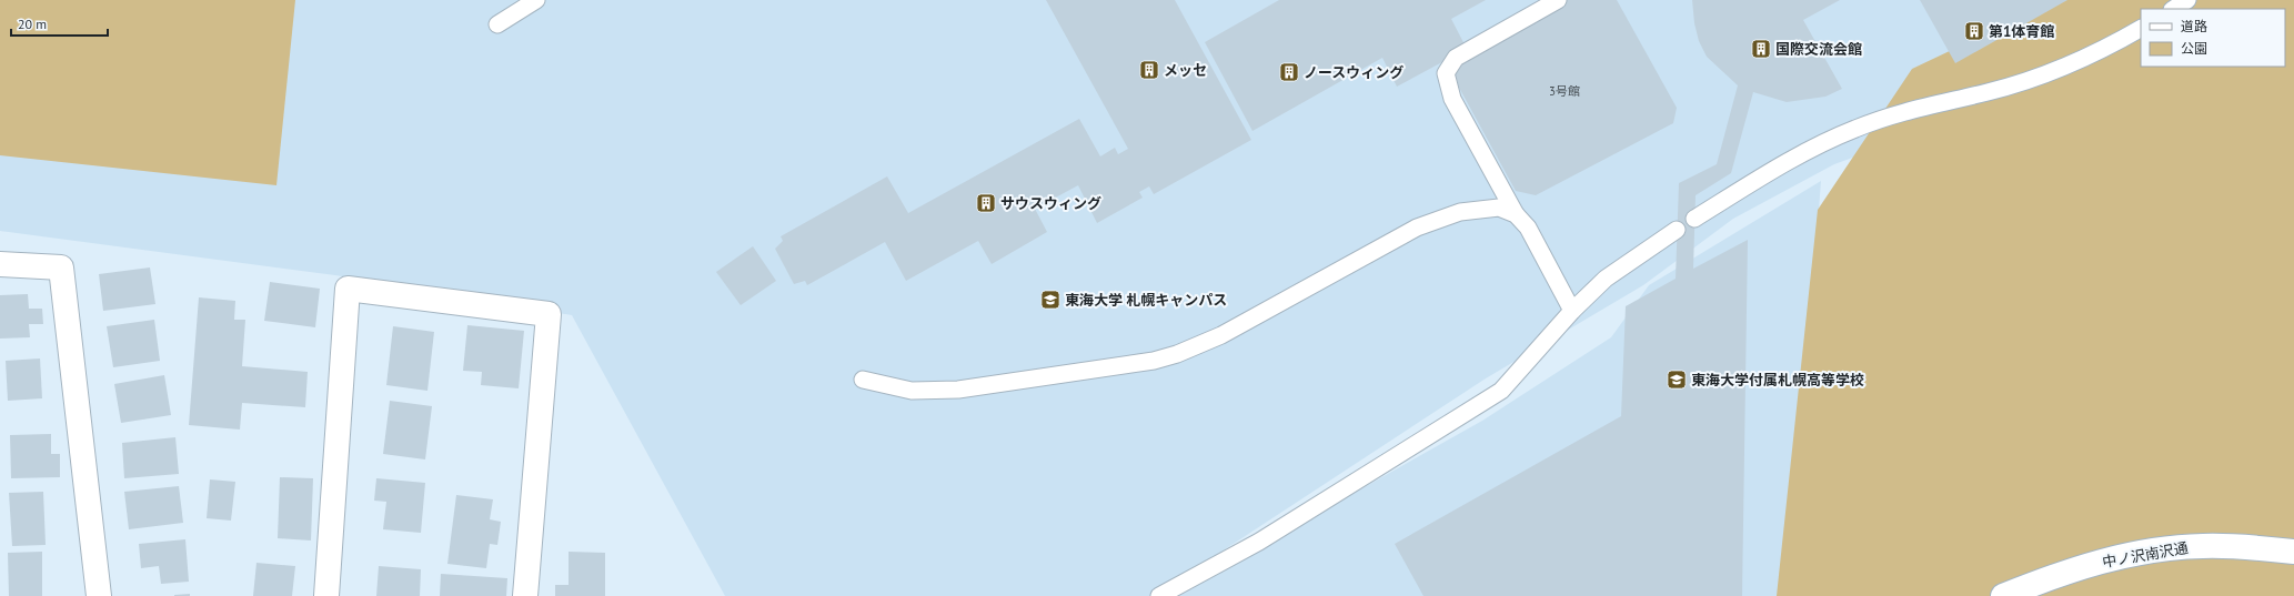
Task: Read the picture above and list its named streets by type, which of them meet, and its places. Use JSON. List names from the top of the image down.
{
  "streets": {
    "street": ["中ノ沢南沢通"]
  },
  "places": {
    "building": [
      "第1体育館",
      "国際交流会館",
      "メッセ",
      "ノースウィング",
      "サウスウィング"
    ],
    "school or university": ["東海大学 札幌キャンパス", "東海大学付属札幌高等学校"]
  },
  "house_numbers": ["3号館"],
  "legend": ["道路", "公園"],
  "scale_bar": "20 m"
}
